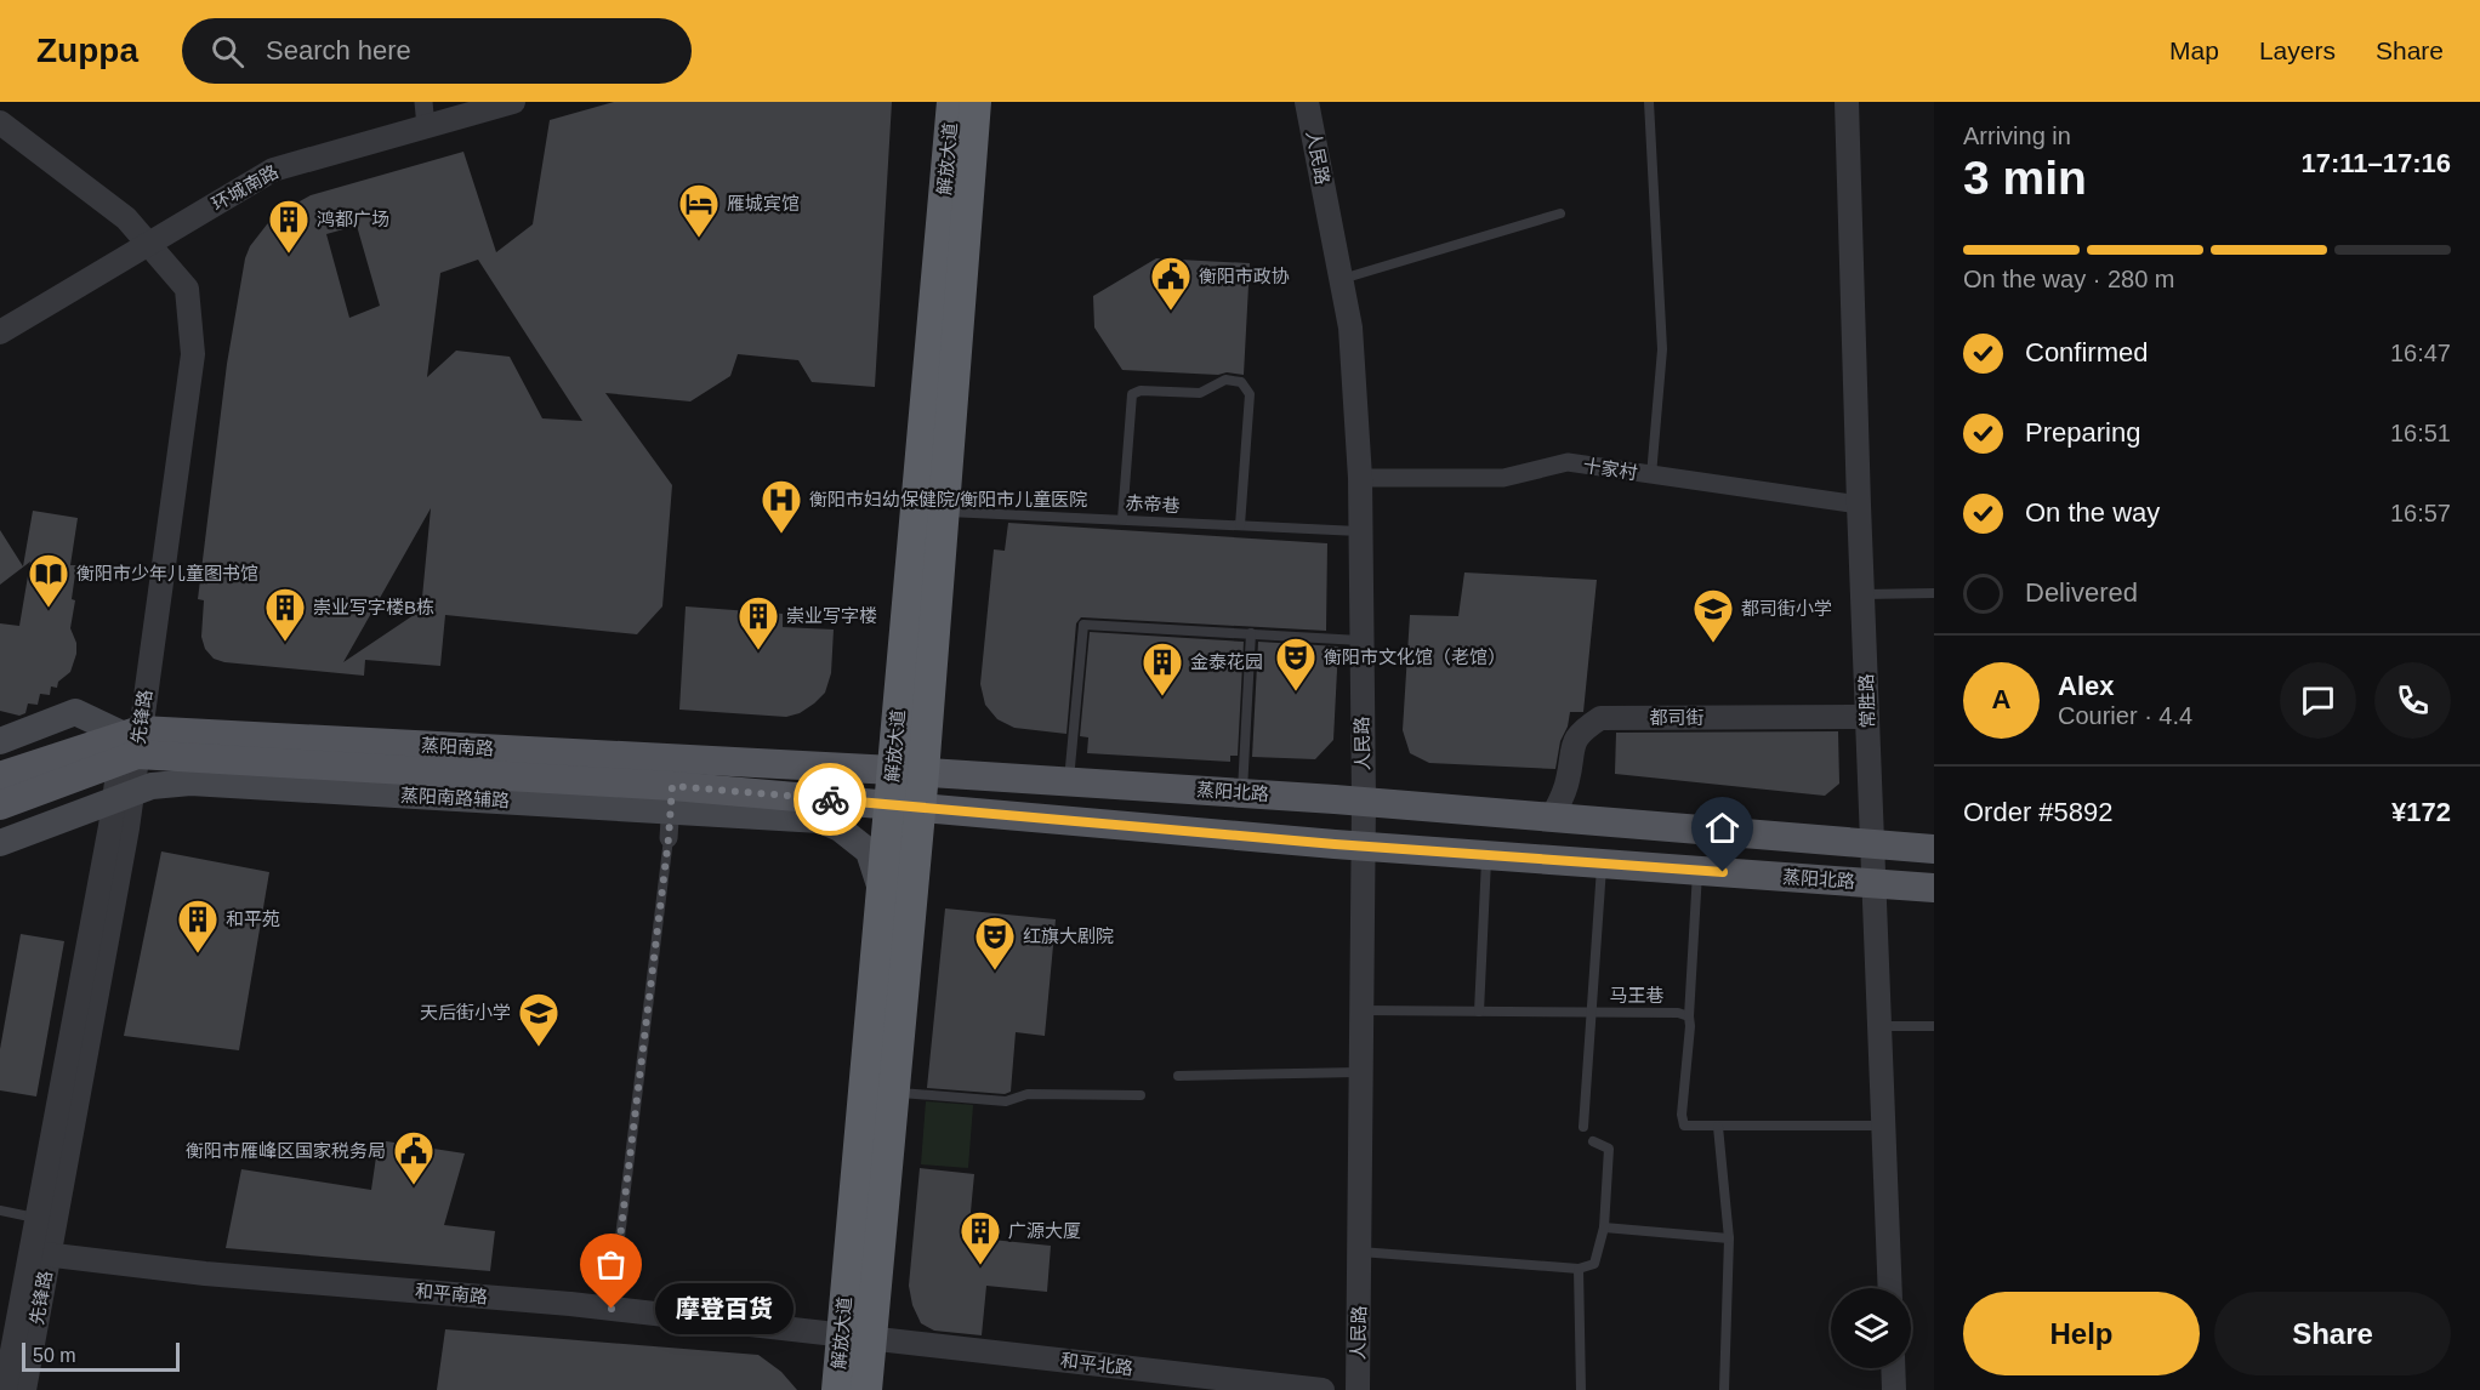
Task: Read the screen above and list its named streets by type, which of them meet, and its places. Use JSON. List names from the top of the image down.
{
  "streets": {
    "highway": ["解放大道"],
    "main road": ["蒸阳南路", "蒸阳北路", "蒸阳南路辅路"],
    "street": [
      "人民路",
      "环城南路",
      "十家村",
      "常胜路",
      "先锋路",
      "都司街",
      "和平南路",
      "和平北路"
    ],
    "lane": ["赤帝巷", "马王巷"]
  },
  "crossings": [
    ["人民路", "十家村"],
    ["人民路", "赤帝巷"],
    ["人民路", "蒸阳北路"],
    ["人民路", "马王巷"],
    ["解放大道", "赤帝巷"],
    ["解放大道", "蒸阳南路"],
    ["解放大道", "蒸阳北路"],
    ["解放大道", "蒸阳南路辅路"],
    ["解放大道", "和平南路"],
    ["解放大道", "和平北路"],
    ["环城南路", "先锋路"],
    ["十家村", "常胜路"],
    ["常胜路", "都司街"],
    ["常胜路", "蒸阳北路"],
    ["常胜路", "马王巷"],
    ["先锋路", "蒸阳南路"],
    ["先锋路", "蒸阳南路辅路"],
    ["先锋路", "和平南路"],
    ["都司街", "蒸阳北路"],
    ["蒸阳南路", "蒸阳北路"],
    ["蒸阳南路", "蒸阳南路辅路"],
    ["和平南路", "和平北路"]
  ],
  "places": {
    "hotel": ["雁城宾馆"],
    "building": [
      "鸿都广场",
      "崇业写字楼B栋",
      "崇业写字楼",
      "金泰花园",
      "和平苑",
      "广源大厦"
    ],
    "public building": ["衡阳市政协", "衡阳市雁峰区国家税务局"],
    "hospital": ["衡阳市妇幼保健院/衡阳市儿童医院"],
    "library": ["衡阳市少年儿童图书馆"],
    "school or university": ["都司街小学", "天后街小学"],
    "theatre": ["衡阳市文化馆（老馆）", "红旗大剧院"],
    "other": ["摩登百货"]
  },
  "scale_bar": "50 m",
  "page": {
    "header": "Zuppa",
    "search": "Search here",
    "nav": ["Map", "Layers", "Share"],
    "heading": ["3 min", "Arriving in", "17:11–17:16"],
    "panel": [
      "Alex",
      "Courier · 4.4",
      "Order #5892",
      "¥172"
    ],
    "bar": "On the way · 280 m",
    "list": [
      ["Confirmed", "16:47"],
      ["Preparing", "16:51"],
      ["On the way", "16:57"],
      "Delivered"
    ],
    "round": "A",
    "buttons": ["Help", "Share"],
    "bubble": "摩登百货",
    "scale": "50 m"
  }
}
